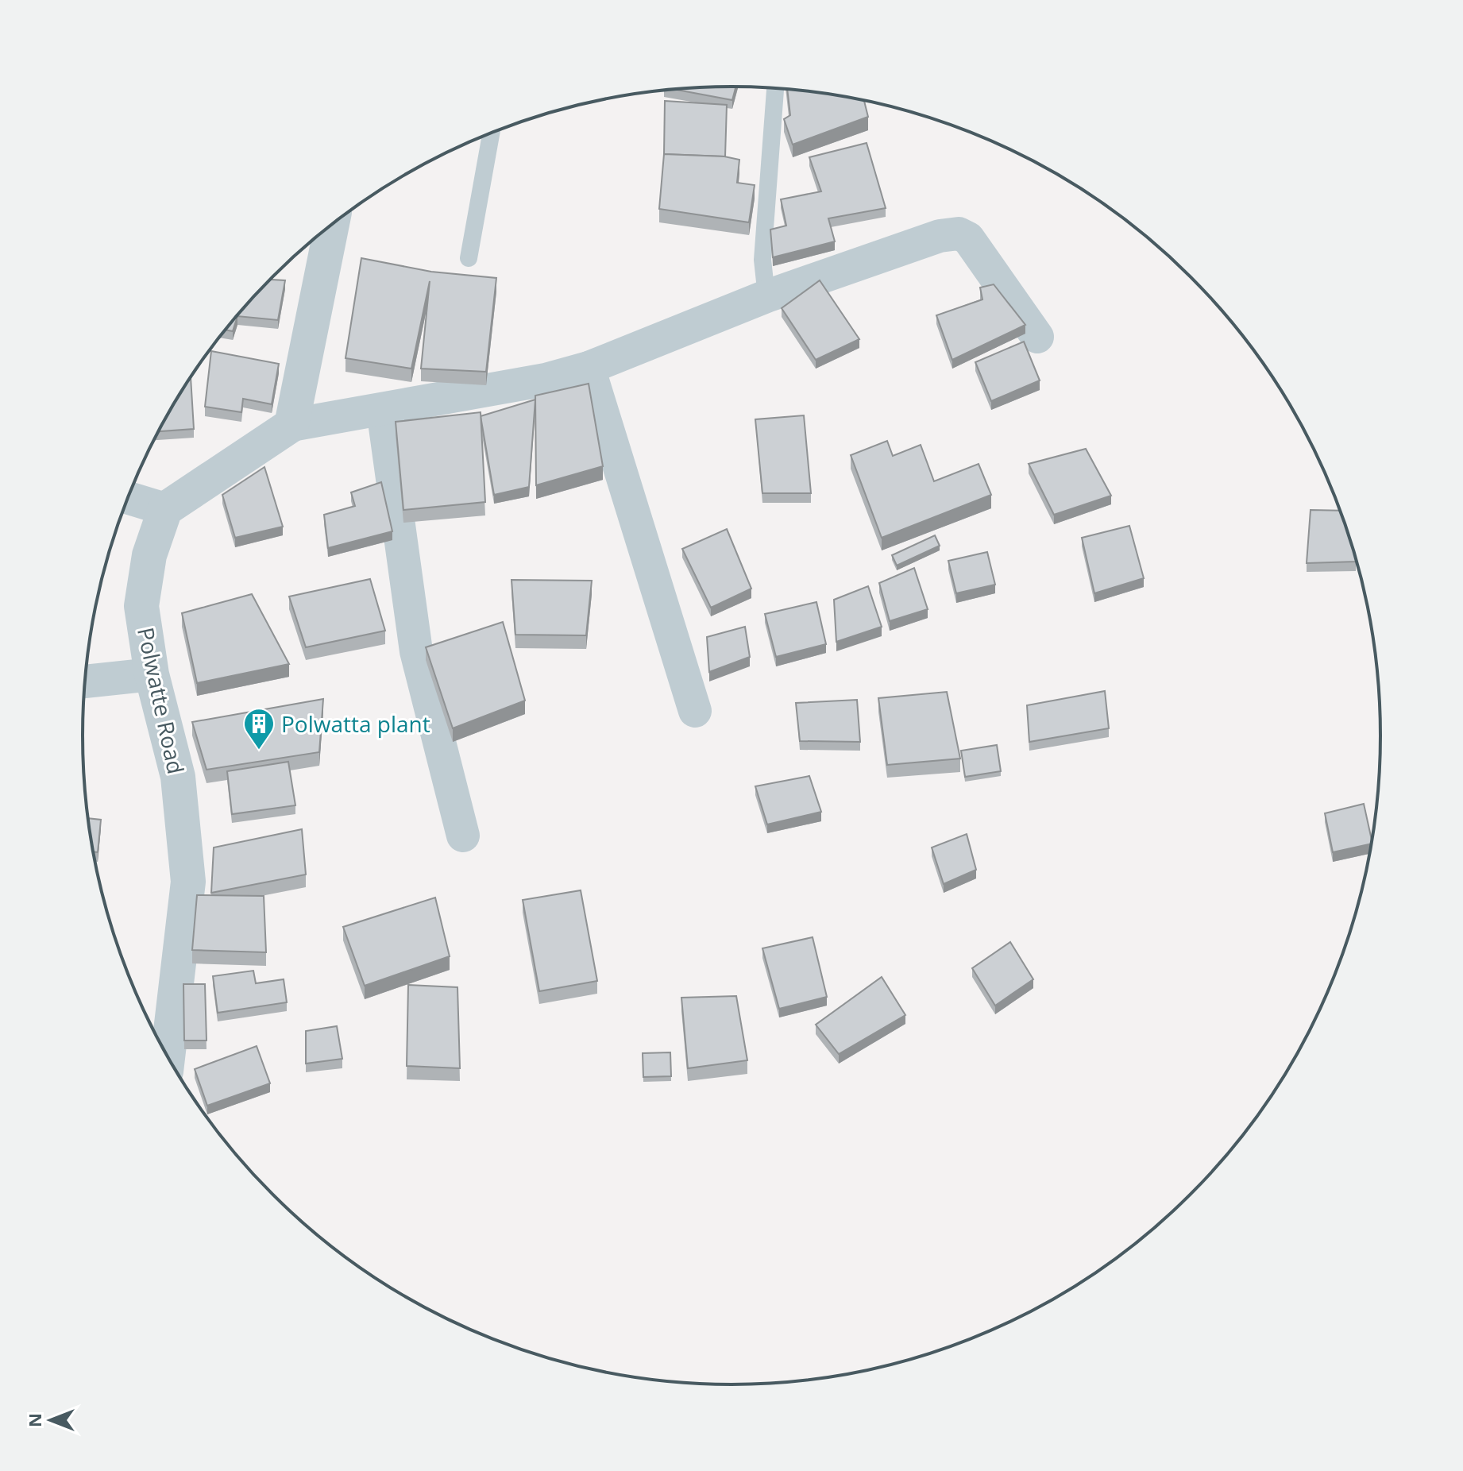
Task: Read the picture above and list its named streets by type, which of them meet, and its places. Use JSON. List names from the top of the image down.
{
  "streets": {
    "street": ["Polwatte Road"]
  },
  "places": {
    "building": ["Polwatta plant"]
  },
  "north": "left"
}
